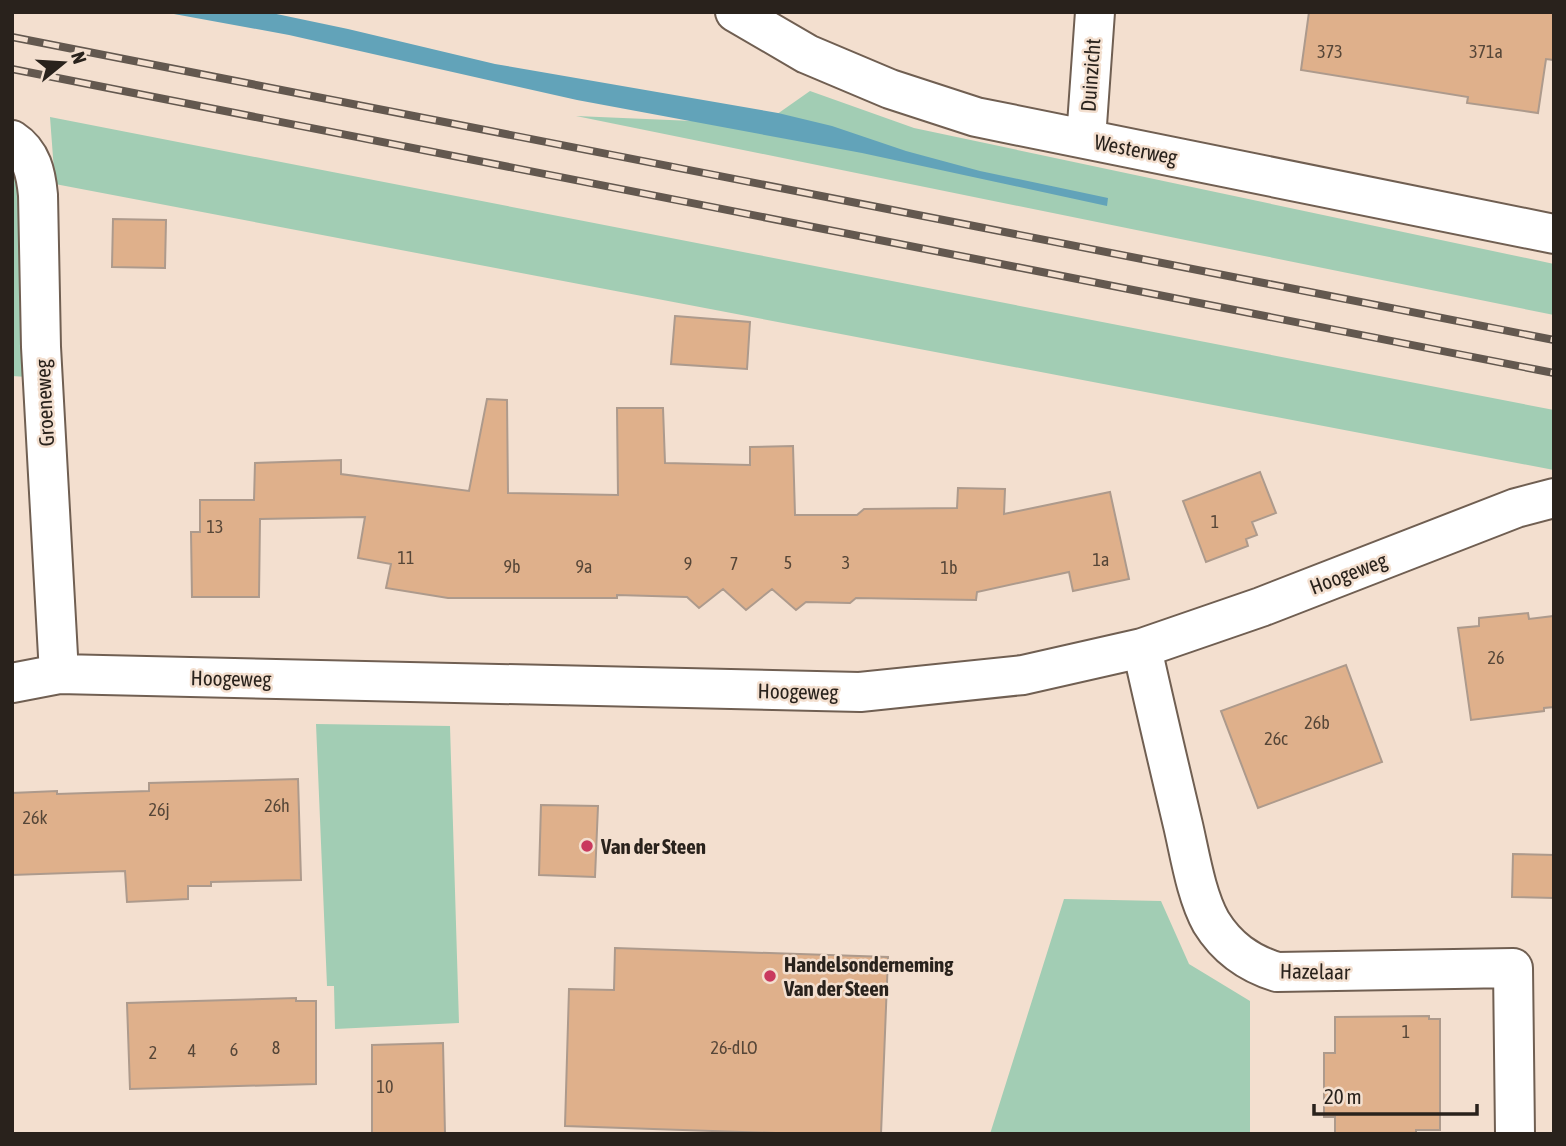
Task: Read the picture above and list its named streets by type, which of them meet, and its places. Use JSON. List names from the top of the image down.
{
  "streets": {
    "street": [
      "Duinzicht",
      "Westerweg",
      "Groeneweg",
      "Hoogeweg",
      "Hazelaar"
    ]
  },
  "crossings": [
    ["Duinzicht", "Westerweg"],
    ["Groeneweg", "Hoogeweg"],
    ["Hoogeweg", "Hazelaar"]
  ],
  "places": ["Van der Steen", "Handelsonderneming Van der Steen"],
  "house_numbers": [
    "373",
    "371a",
    "1",
    "13",
    "11",
    "1a",
    "5",
    "3",
    "9",
    "7",
    "9b",
    "9a",
    "1b",
    "26",
    "26b",
    "26c",
    "26h",
    "26j",
    "26k",
    "1",
    "8",
    "26-dLO",
    "6",
    "4",
    "2",
    "10"
  ],
  "scale_bar": "20 m",
  "north": "right"
}
